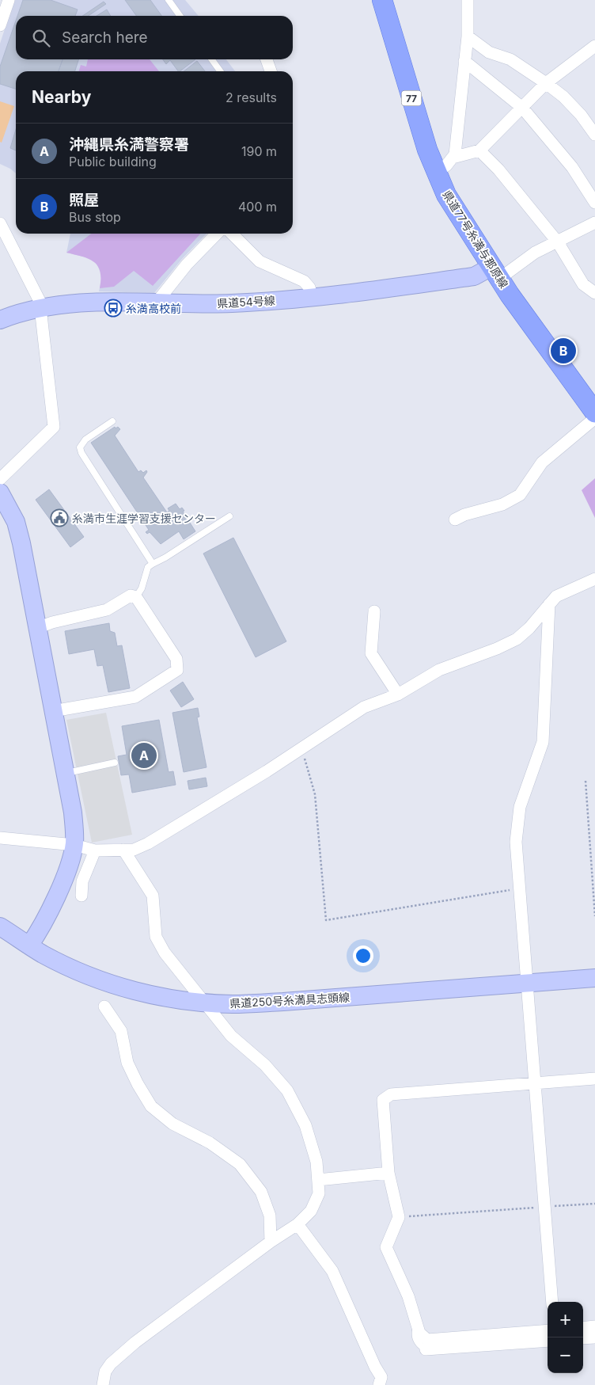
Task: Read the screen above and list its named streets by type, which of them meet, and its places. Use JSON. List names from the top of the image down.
{
  "streets": {
    "main road": [
      "77",
      "県道77号糸満与那原線",
      "県道54号線",
      "県道250号糸満具志頭線"
    ]
  },
  "crossings": [
    ["県道77号糸満与那原線", "県道54号線"]
  ],
  "places": {
    "bus stop": ["糸満高校前"],
    "public building": ["糸満市生涯学習支援センター"]
  },
  "page": {
    "search": "Search here",
    "heading": ["Nearby", "2 results"],
    "list": [
      {
        "mark": "A",
        "name": "沖縄県糸満警察署",
        "note": "Public building",
        "value": "190 m"
      },
      {
        "mark": "B",
        "name": "照屋",
        "note": "Bus stop",
        "value": "400 m"
      }
    ],
    "pins": ["B", "A"],
    "map_buttons": ["+", "−"]
  }
}
